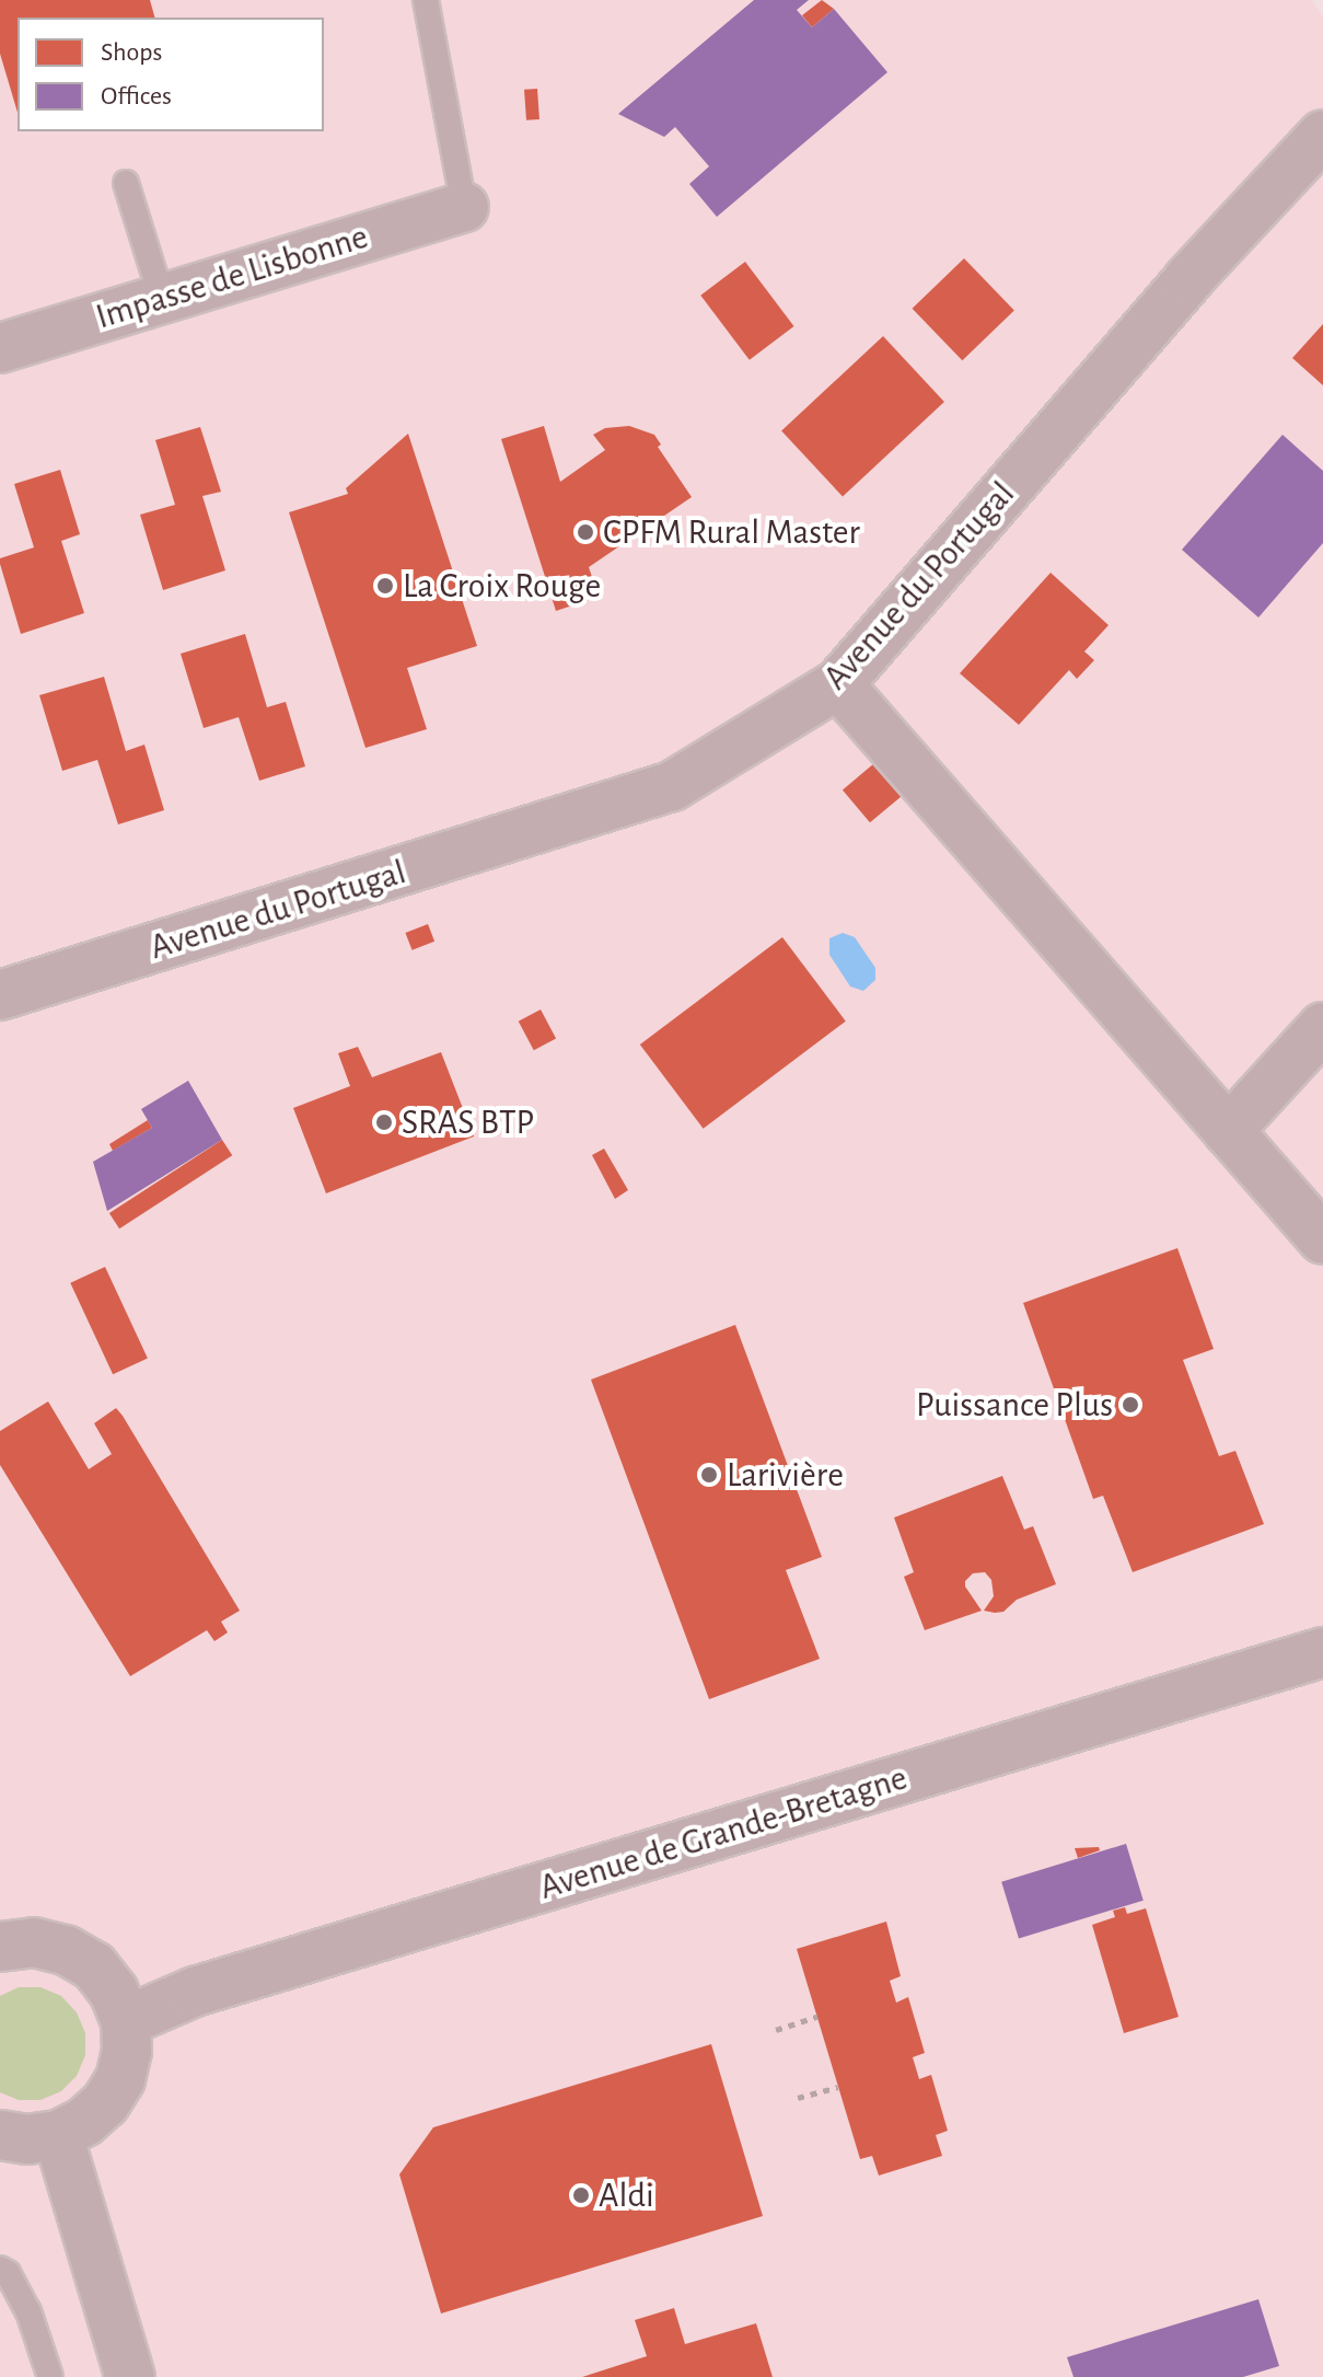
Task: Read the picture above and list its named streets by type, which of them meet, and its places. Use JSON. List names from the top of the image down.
{
  "streets": {
    "street": ["Impasse de Lisbonne", "Avenue du Portugal", "Avenue de Grande-Bretagne"]
  },
  "places": [
    "CPFM Rural Master",
    "La Croix Rouge",
    "SRAS BTP",
    "Puissance Plus",
    "Larivière",
    "Aldi"
  ],
  "legend": ["Shops", "Offices"]
}
